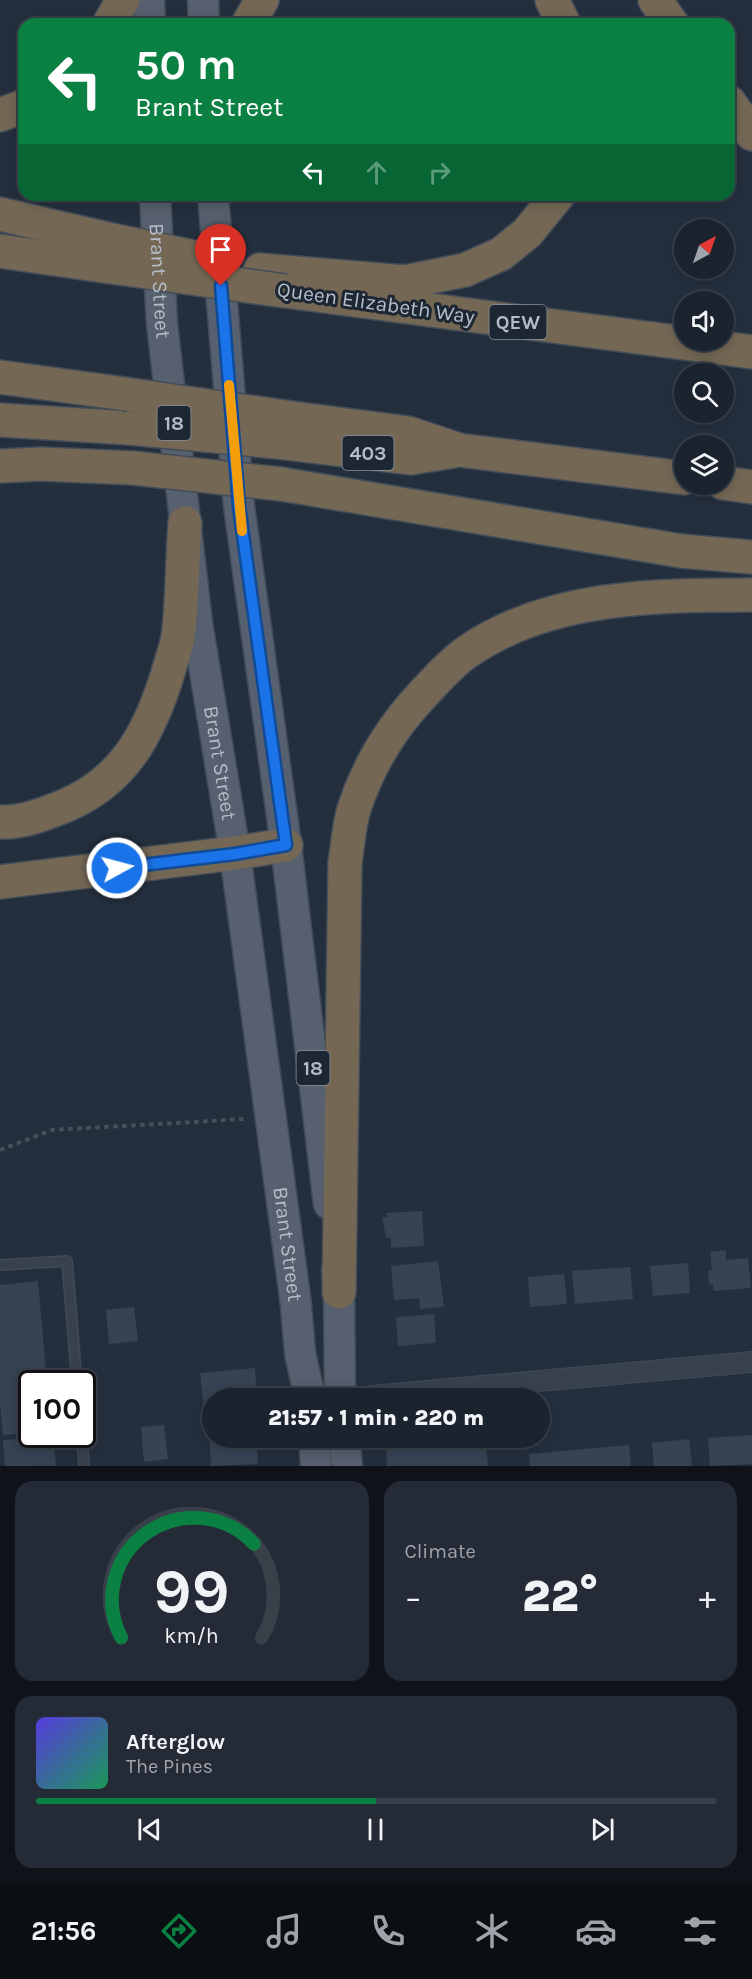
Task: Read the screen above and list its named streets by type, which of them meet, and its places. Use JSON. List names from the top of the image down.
{
  "streets": {
    "highway": ["Queen Elizabeth Way", "QEW"],
    "main road": ["Brant Street", "18"]
  },
  "north": "top right",
  "page": {
    "turn": ["50 m", "Brant Street"],
    "limit": "100",
    "trip": "21:57 · 1 min · 220 m",
    "tile": "Climate",
    "heat": ["−", "22°", "+"],
    "song": ["Afterglow", "The Pines"],
    "tabs": "21:56",
    "gauge": ["99", "km/h"]
  }
}
